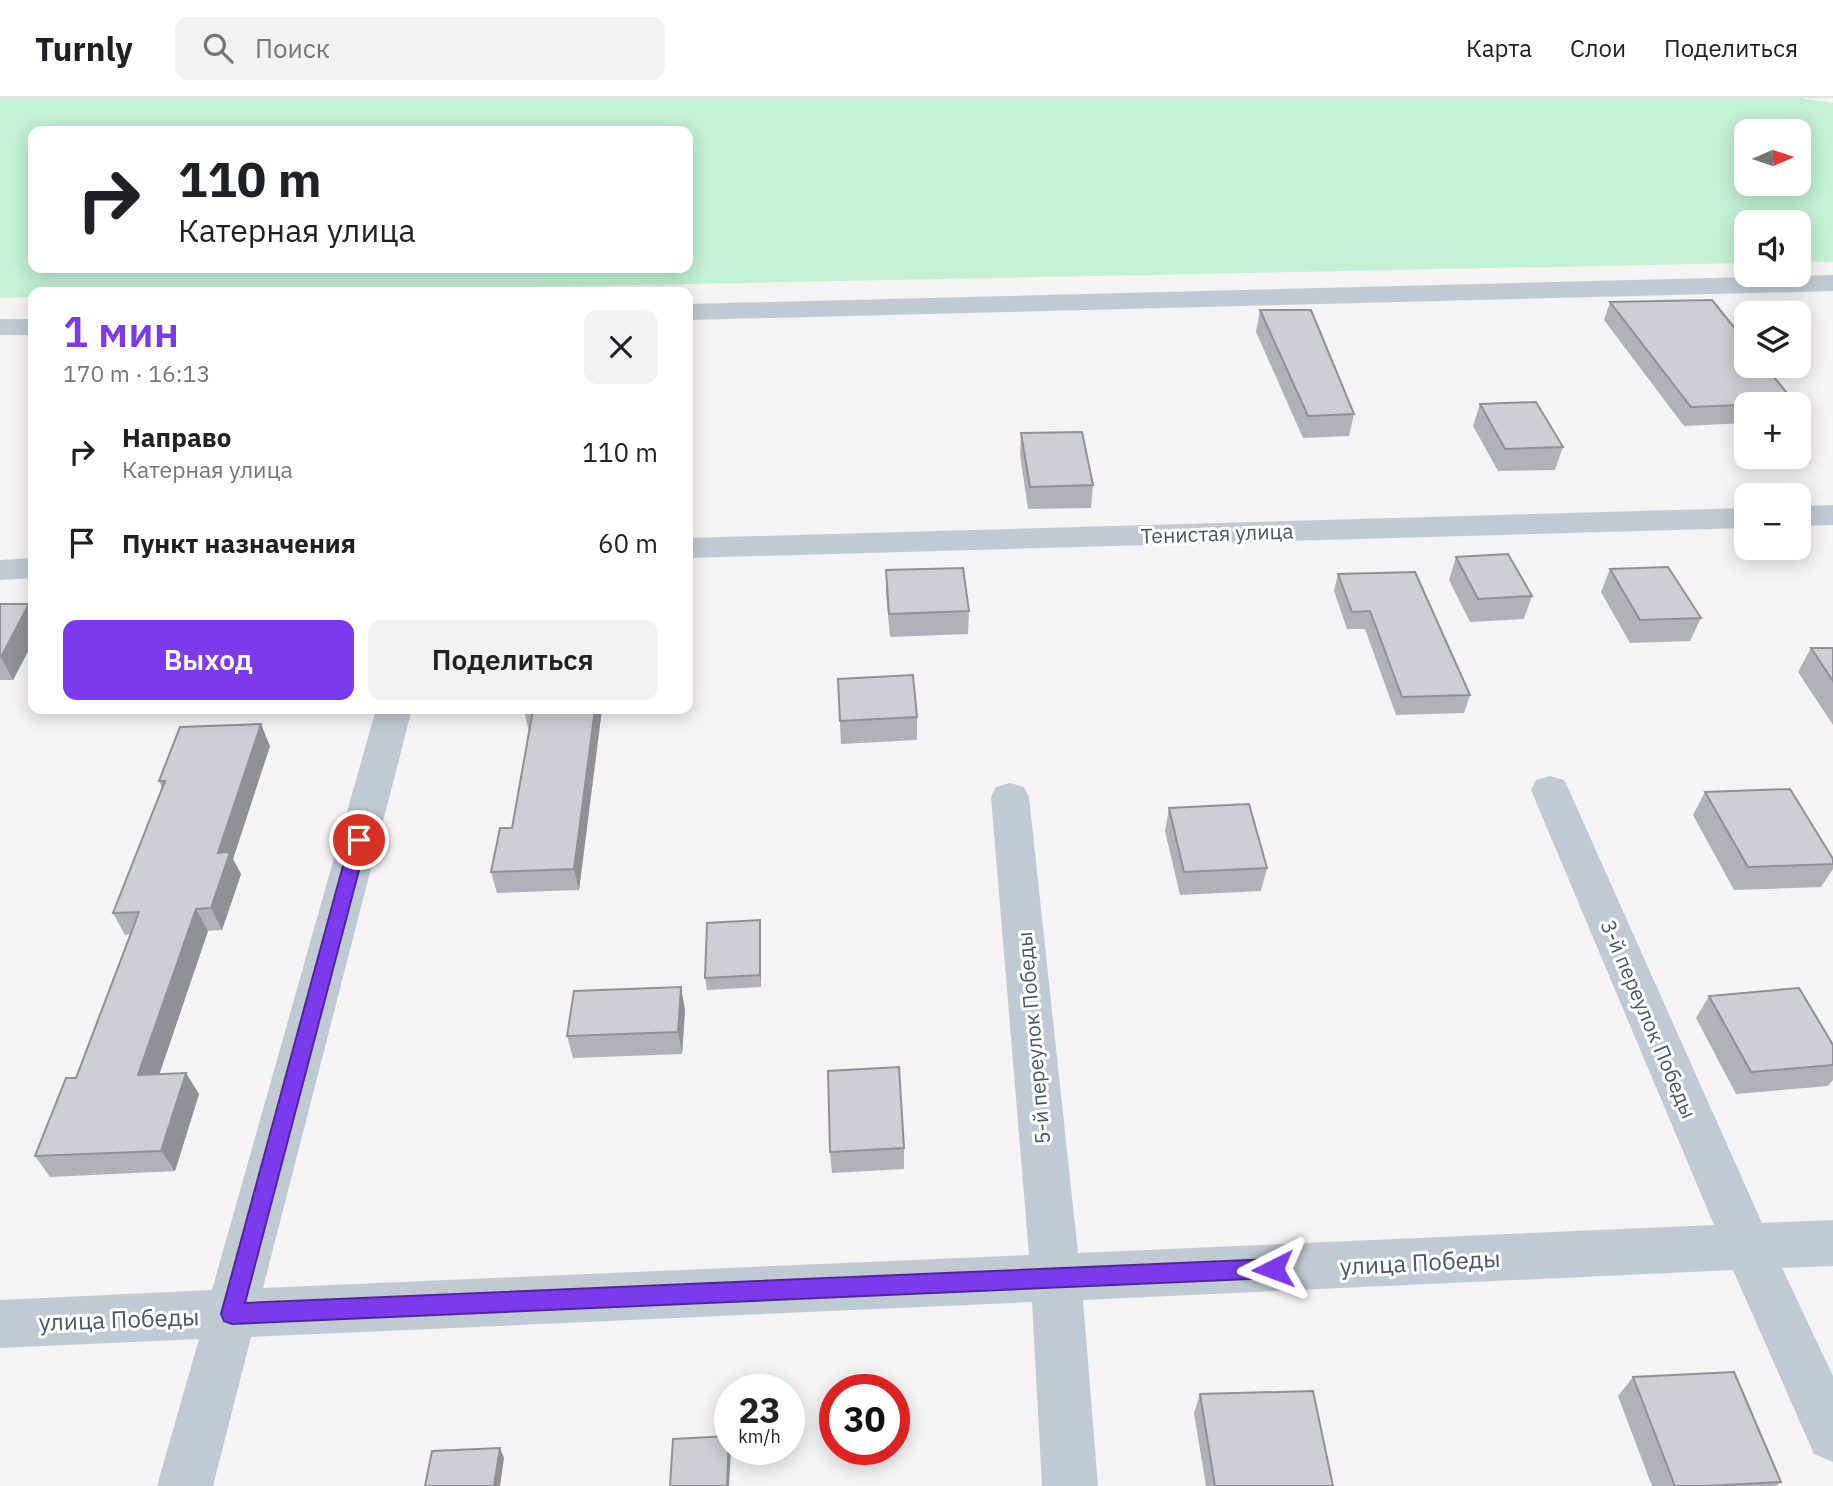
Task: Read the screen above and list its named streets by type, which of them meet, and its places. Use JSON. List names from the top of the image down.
{
  "streets": {
    "street": [
      "Тенистая улица",
      "3-й переулок Победы",
      "5-й переулок Победы",
      "улица Победы"
    ]
  },
  "crossings": [
    ["3-й переулок Победы", "улица Победы"],
    ["5-й переулок Победы", "улица Победы"]
  ],
  "north": "right",
  "page": {
    "header": "Turnly",
    "search": "Поиск",
    "nav": ["Карта", "Слои", "Поделиться"],
    "map_buttons": ["+", "−"],
    "turn": ["110 m", "Катерная улица"],
    "heading": ["1 мин", "170 m · 16:13"],
    "list": [
      {
        "name": "Направо",
        "note": "Катерная улица",
        "value": "110 m"
      },
      {
        "name": "Пункт назначения",
        "value": "60 m"
      }
    ],
    "buttons": ["Выход", "Поделиться"],
    "speed": "23 km/h",
    "limit": "30"
  }
}
